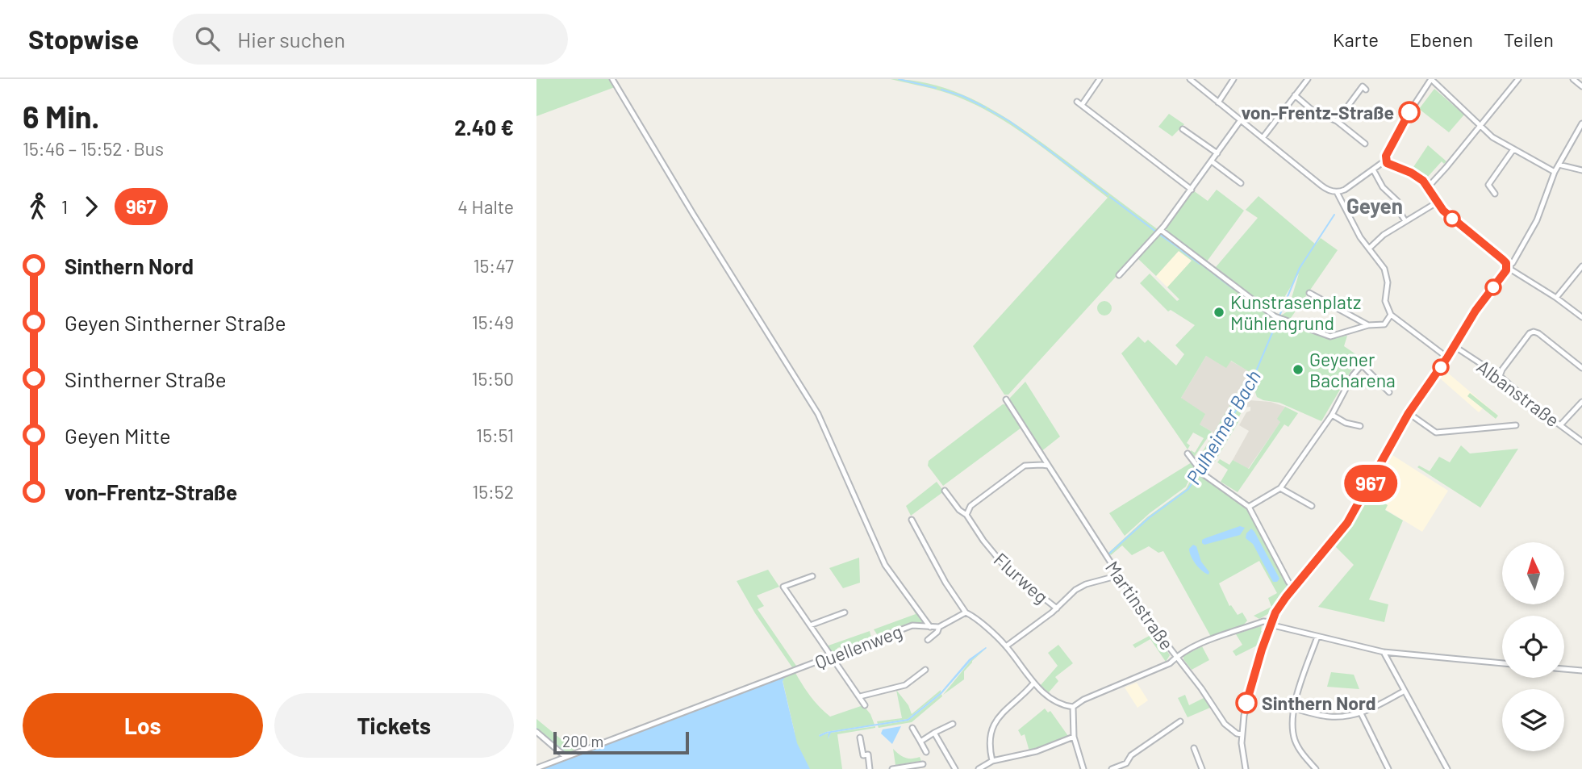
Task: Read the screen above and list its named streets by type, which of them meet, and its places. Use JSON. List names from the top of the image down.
{
  "streets": {
    "street": [
      "Albanstraße",
      "Flurweg",
      "Martinstraße",
      "Quellenweg"
    ]
  },
  "districts": ["Geyen"],
  "water": ["Pulheimer Bach"],
  "places": [
    "von-Frentz-Straße",
    "Kunstrasenplatz Mühlengrund",
    "Geyener Bacharena",
    "Sinthern Nord"
  ],
  "lines": ["bus line 967"],
  "scale_bar": "200 m",
  "north": "top",
  "page": {
    "header": "Stopwise",
    "search": "Hier suchen",
    "nav": ["Karte", "Ebenen", "Teilen"],
    "heading": ["6 Min.", "15:46 – 15:52 · Bus", "2.40 €"],
    "on_map": "967",
    "legs": ["1", "967", "4 Halte"],
    "list": [
      {
        "name": "Sinthern Nord",
        "value": "15:47"
      },
      {
        "name": "Geyen Sintherner Straße",
        "value": "15:49"
      },
      {
        "name": "Sintherner Straße",
        "value": "15:50"
      },
      {
        "name": "Geyen Mitte",
        "value": "15:51"
      },
      {
        "name": "von-Frentz-Straße",
        "value": "15:52"
      }
    ],
    "buttons": ["Los", "Tickets"],
    "scale": "200 m"
  }
}
